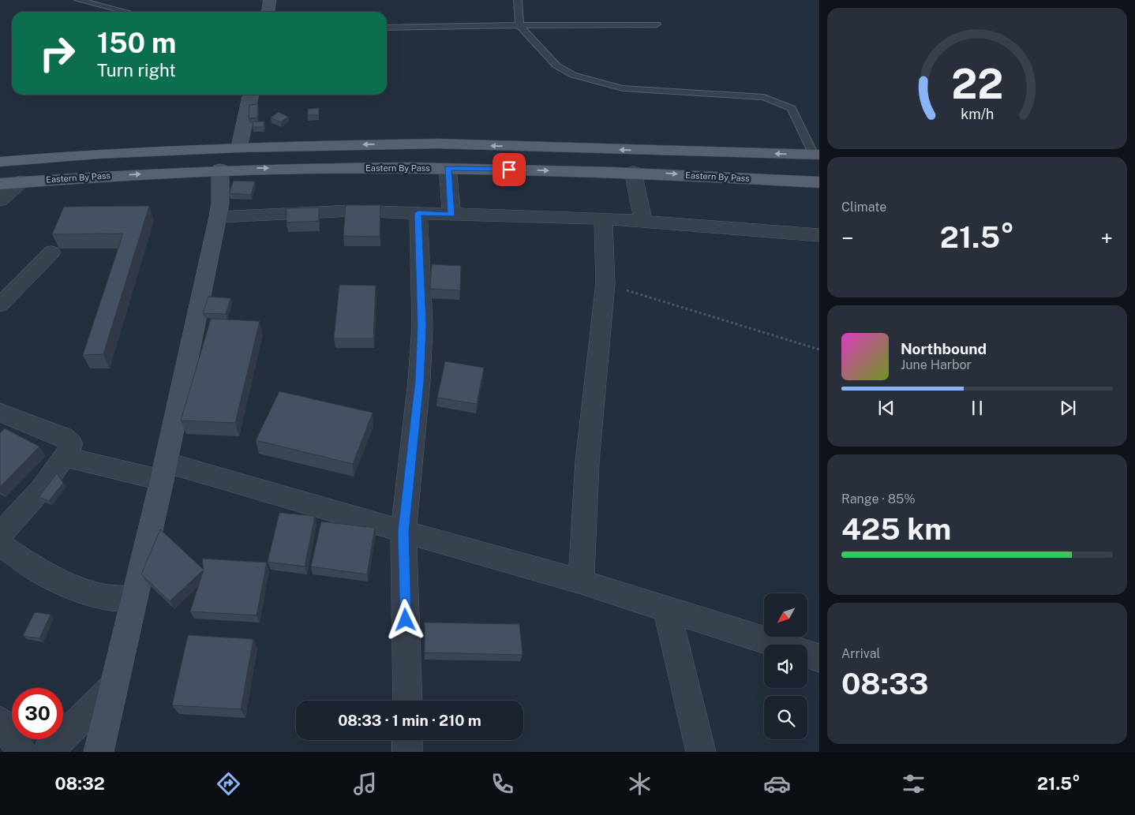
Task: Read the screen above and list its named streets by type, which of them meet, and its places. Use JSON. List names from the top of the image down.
{
  "streets": {
    "main road": ["Eastern By Pass"]
  },
  "north": "bottom left",
  "page": {
    "turn": ["150 m", "Turn right"],
    "tile": [
      "Climate",
      ["Range · 85%", "425 km"],
      ["Arrival", "08:33"]
    ],
    "heat": ["−", "21.5°", "+"],
    "song": ["Northbound", "June Harbor"],
    "limit": "30",
    "trip": "08:33 · 1 min · 210 m",
    "tabs": ["08:32", "21.5°"],
    "gauge": ["22", "km/h"]
  }
}
